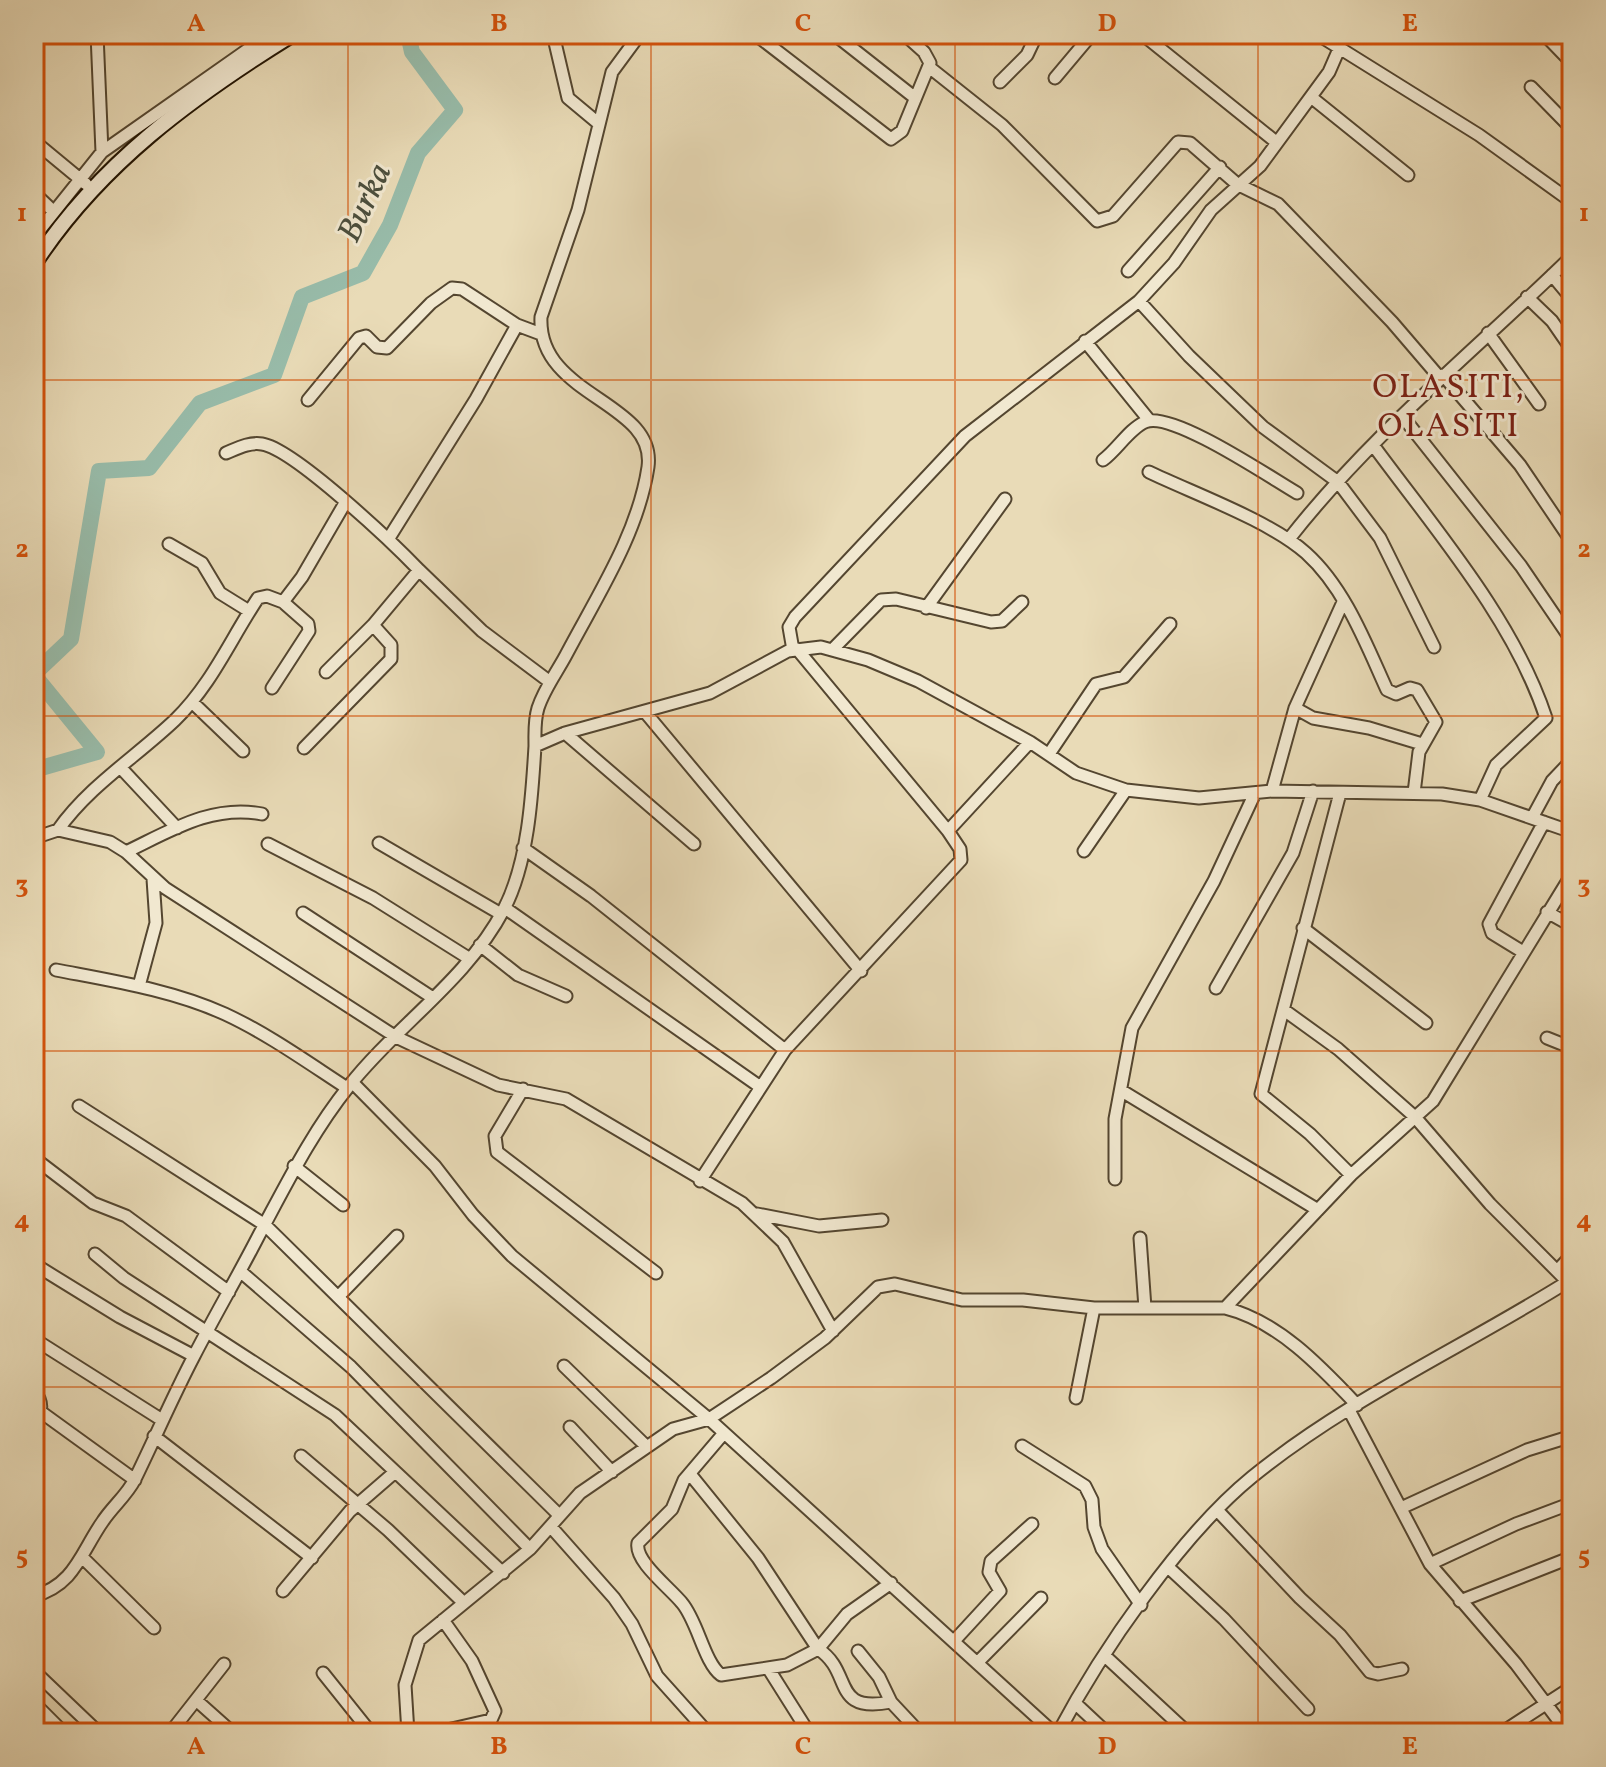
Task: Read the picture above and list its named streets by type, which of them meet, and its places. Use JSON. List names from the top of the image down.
{
  "districts": ["OLASITI, OLASITI"],
  "water": ["Burka"],
  "grid": {
    "columns": [
      "A",
      "B",
      "C",
      "D",
      "E"
    ],
    "rows": [
      "1",
      "2",
      "3",
      "4",
      "5"
    ]
  }
}
